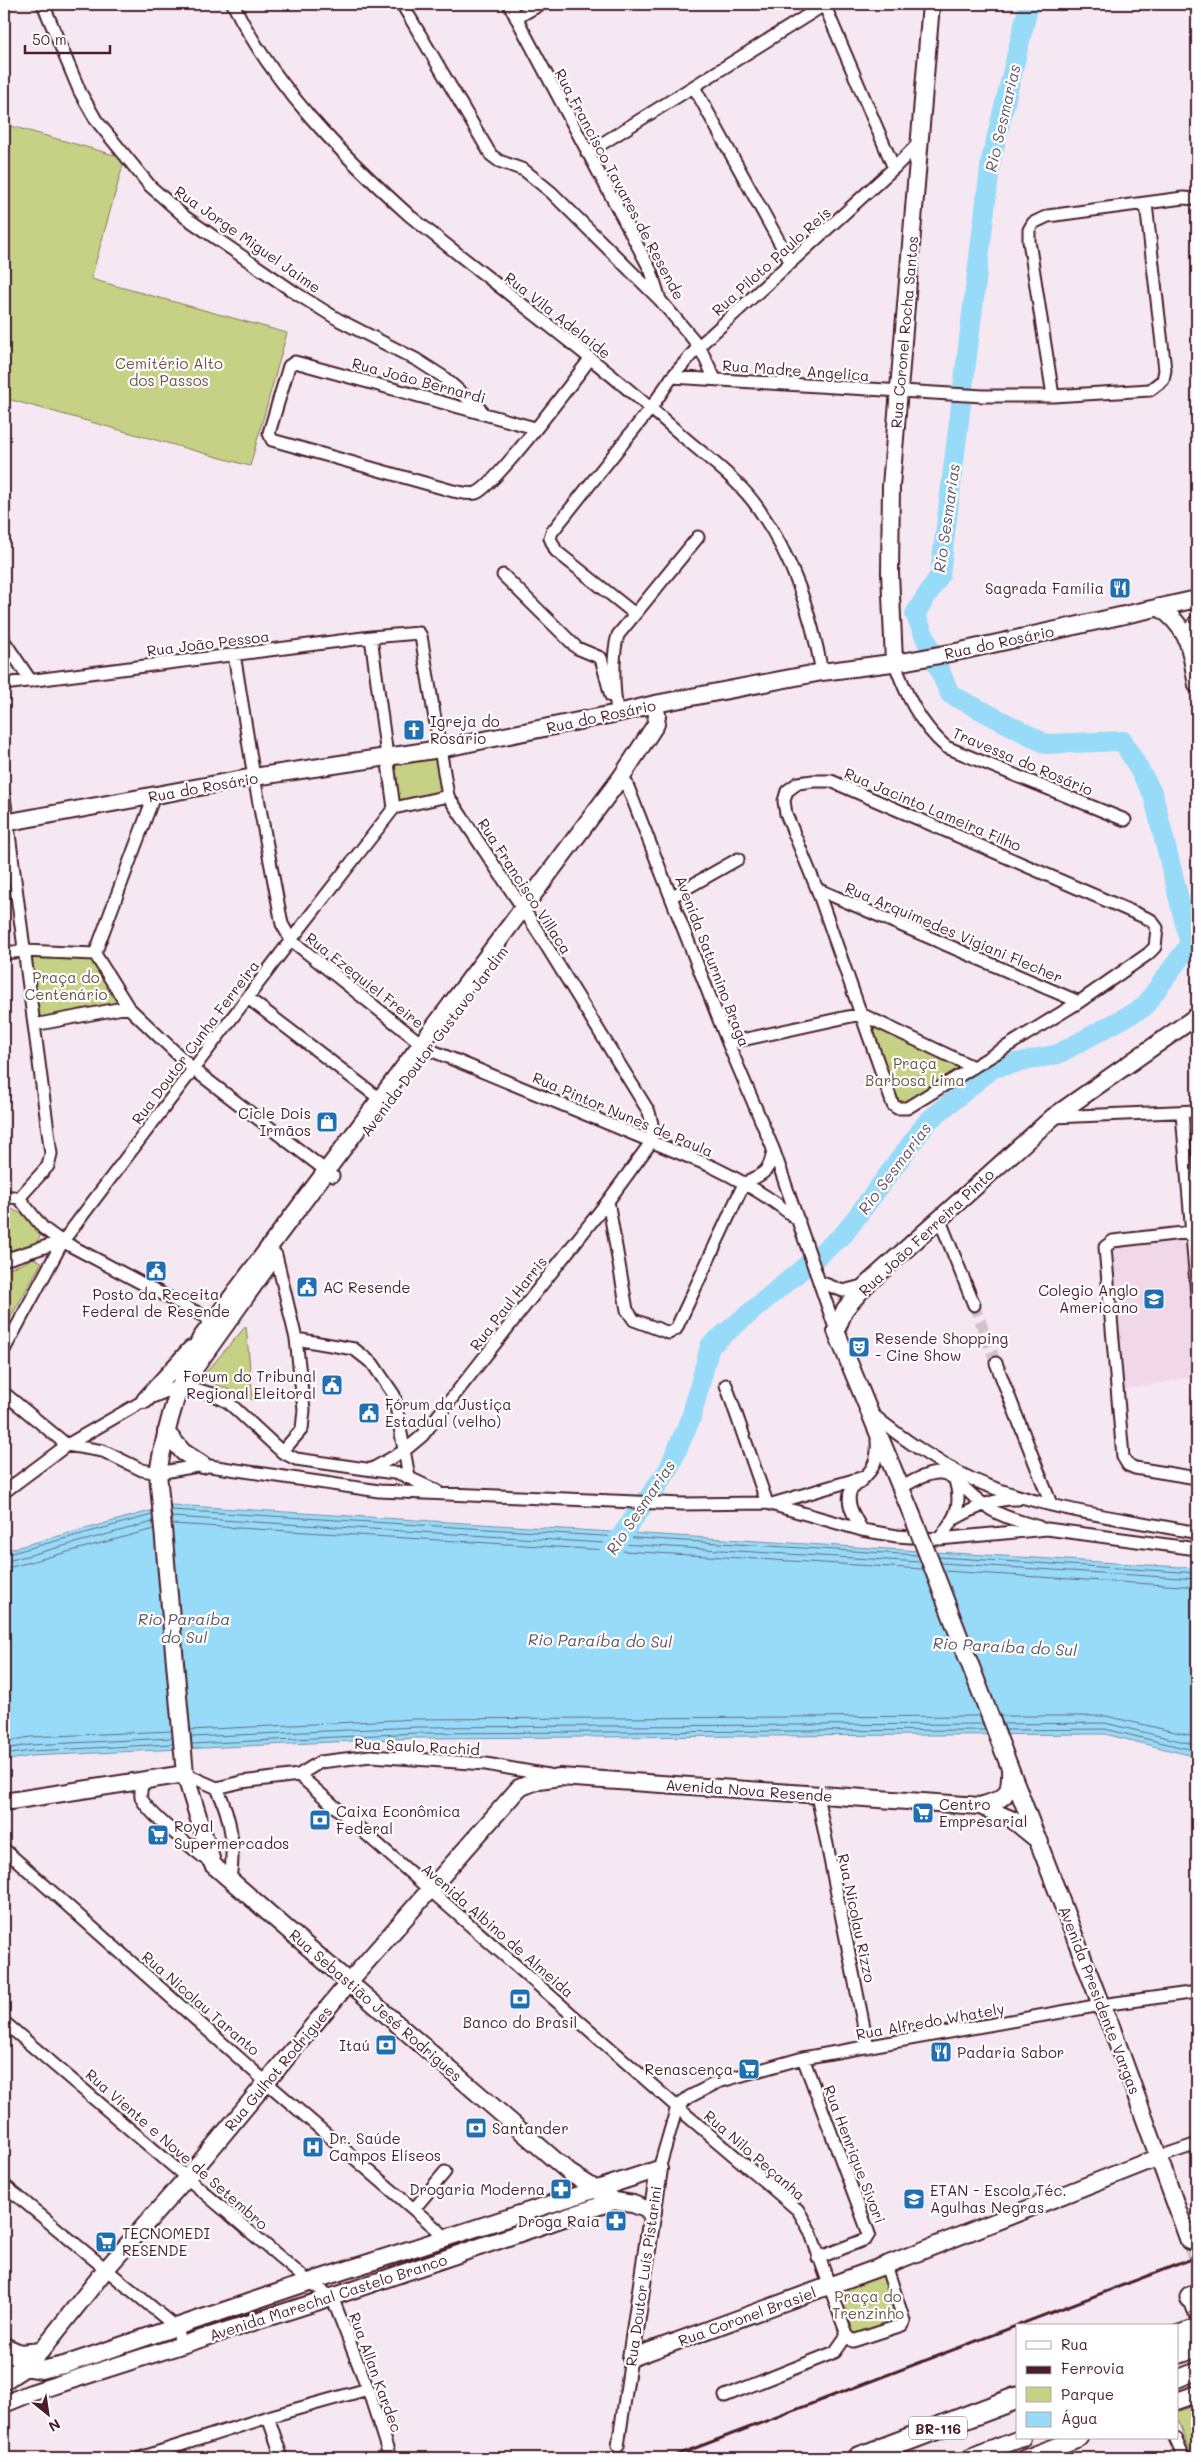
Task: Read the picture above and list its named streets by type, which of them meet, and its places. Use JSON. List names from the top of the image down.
{
  "streets": {
    "highway": ["BR-116"],
    "main road": [
      "Rua Coronel Rocha Santos",
      "Rua do Rosário",
      "Avenida Doutor Gustavo Jardim",
      "Rua João Ferreira Pinto",
      "Avenida Nova Resende",
      "Avenida Presidente Vargas",
      "Rua Sebastião Jesé Rodrigues",
      "Rua Gulhot Rodrigues",
      "Rua Doutor Luís Pistarini",
      "Avenida Marechal Castelo Branco",
      "Rua Coronel Brasiel"
    ],
    "street": [
      "Rua Francisco Tavares de Resende",
      "Rua Jorge Miguel Jaime",
      "Rua Piloto Paulo Reis",
      "Rua Vila Adelaide",
      "Rua Madre Angelica",
      "Rua João Bernardi",
      "Rua João Pessoa",
      "Travessa do Rosário",
      "Rua Jacinto Lameira Filho",
      "Rua Francisco Villaca",
      "Rua Arquimedes Vigiani Flecher",
      "Avenida Saturnino Braga",
      "Rua Ezequiel Freire",
      "Rua Doutor Cunha Ferreira",
      "Rua Pintor Nunes de Paula",
      "Rua Paul Harris",
      "Rua Saulo Rachid",
      "Rua Nicolau Rizzo",
      "Avenida Albino de Almeida",
      "Rua Nicolau Taranto",
      "Rua Alfredo Whately",
      "Rua Viente e Nove de Setembro",
      "Rua Henrique Sivori",
      "Rua Nilo Peçanha",
      "Rua Allan Kardec"
    ]
  },
  "crossings": [
    ["Rua Francisco Tavares de Resende", "Rua Piloto Paulo Reis"],
    ["Rua Francisco Tavares de Resende", "Rua Madre Angelica"],
    ["Rua Jorge Miguel Jaime", "Rua João Bernardi"],
    ["Rua Piloto Paulo Reis", "Rua Vila Adelaide"],
    ["Rua Piloto Paulo Reis", "Rua Coronel Rocha Santos"],
    ["Rua Piloto Paulo Reis", "Rua Madre Angelica"],
    ["Rua Vila Adelaide", "Rua do Rosário"],
    ["Rua Coronel Rocha Santos", "Rua Madre Angelica"],
    ["Rua Coronel Rocha Santos", "Rua do Rosário"],
    ["Rua Coronel Rocha Santos", "Travessa do Rosário"],
    ["Rua do Rosário", "Travessa do Rosário"],
    ["Rua do Rosário", "Rua Francisco Villaca"],
    ["Rua do Rosário", "Avenida Doutor Gustavo Jardim"],
    ["Rua João Pessoa", "Rua Francisco Villaca"],
    ["Rua Jacinto Lameira Filho", "Rua Arquimedes Vigiani Flecher"],
    ["Rua Francisco Villaca", "Avenida Doutor Gustavo Jardim"],
    ["Rua Francisco Villaca", "Rua Pintor Nunes de Paula"],
    ["Rua Francisco Villaca", "Rua Paul Harris"],
    ["Avenida Saturnino Braga", "Avenida Doutor Gustavo Jardim"],
    ["Avenida Saturnino Braga", "Rua Pintor Nunes de Paula"],
    ["Avenida Saturnino Braga", "Rua João Ferreira Pinto"],
    ["Rua Ezequiel Freire", "Avenida Doutor Gustavo Jardim"],
    ["Rua Ezequiel Freire", "Rua Doutor Cunha Ferreira"],
    ["Rua Ezequiel Freire", "Rua Pintor Nunes de Paula"],
    ["Avenida Doutor Gustavo Jardim", "Rua Pintor Nunes de Paula"],
    ["Rua Pintor Nunes de Paula", "Rua Paul Harris"],
    ["Rua Saulo Rachid", "Avenida Nova Resende"],
    ["Rua Saulo Rachid", "Avenida Albino de Almeida"],
    ["Avenida Nova Resende", "Rua Nicolau Rizzo"],
    ["Avenida Nova Resende", "Rua Gulhot Rodrigues"],
    ["Rua Nicolau Rizzo", "Rua Alfredo Whately"],
    ["Avenida Albino de Almeida", "Rua Alfredo Whately"],
    ["Avenida Albino de Almeida", "Rua Gulhot Rodrigues"],
    ["Avenida Albino de Almeida", "Rua Nilo Peçanha"],
    ["Avenida Albino de Almeida", "Rua Doutor Luís Pistarini"],
    ["Avenida Presidente Vargas", "Rua Alfredo Whately"],
    ["Avenida Presidente Vargas", "Rua Coronel Brasiel"],
    ["Rua Nicolau Taranto", "Rua Gulhot Rodrigues"],
    ["Rua Nicolau Taranto", "Avenida Marechal Castelo Branco"],
    ["Rua Sebastião Jesé Rodrigues", "Rua Gulhot Rodrigues"],
    ["Rua Sebastião Jesé Rodrigues", "Avenida Marechal Castelo Branco"],
    ["Rua Alfredo Whately", "Rua Henrique Sivori"],
    ["Rua Alfredo Whately", "Rua Nilo Peçanha"],
    ["Rua Alfredo Whately", "Rua Doutor Luís Pistarini"],
    ["Rua Gulhot Rodrigues", "Rua Viente e Nove de Setembro"],
    ["Rua Gulhot Rodrigues", "Avenida Marechal Castelo Branco"],
    ["Rua Viente e Nove de Setembro", "Avenida Marechal Castelo Branco"],
    ["Rua Viente e Nove de Setembro", "Rua Allan Kardec"],
    ["Rua Henrique Sivori", "Rua Nilo Peçanha"],
    ["Rua Nilo Peçanha", "Rua Doutor Luís Pistarini"],
    ["Rua Nilo Peçanha", "Rua Coronel Brasiel"],
    ["Rua Doutor Luís Pistarini", "Avenida Marechal Castelo Branco"],
    ["Rua Doutor Luís Pistarini", "Rua Coronel Brasiel"],
    ["Avenida Marechal Castelo Branco", "Rua Allan Kardec"]
  ],
  "water": ["Rio Sesmarias", "Rio Paraíba do Sul"],
  "parks": [
    "Cemitério Alto dos Passos",
    "Praça do Centenário",
    "Praça Barbosa Lima",
    "Praça do Trenzinho"
  ],
  "places": {
    "restaurant": ["Sagrada Família", "Padaria Sabor"],
    "church": ["Igreja do Rosário"],
    "shop": ["Cicle Dois Irmãos"],
    "public building": [
      "Posto da Receita Federal de Resende",
      "AC Resende",
      "Forum do Tribunal Regional Eleitoral",
      "Fórum da Justiça Estadual (velho)"
    ],
    "school or university": ["Colegio Anglo Americano", "ETAN - Escola Téc. Agulhas Negras"],
    "theatre": ["Resende Shopping - Cine Show"],
    "supermarket": [
      "Centro Empresarial",
      "Royal Supermercados",
      "Renascença",
      "TECNOMEDI RESENDE"
    ],
    "bank": [
      "Caixa Econômica Federal",
      "Banco do Brasil",
      "Itaú",
      "Santander"
    ],
    "hospital": ["Dr. Saúde Campos Elíseos"],
    "pharmacy": ["Drogaria Moderna", "Droga Raia"]
  },
  "legend": [
    "Rua",
    "Ferrovia",
    "Parque",
    "Água"
  ],
  "scale_bar": "50 m",
  "north": "bottom right"
}
